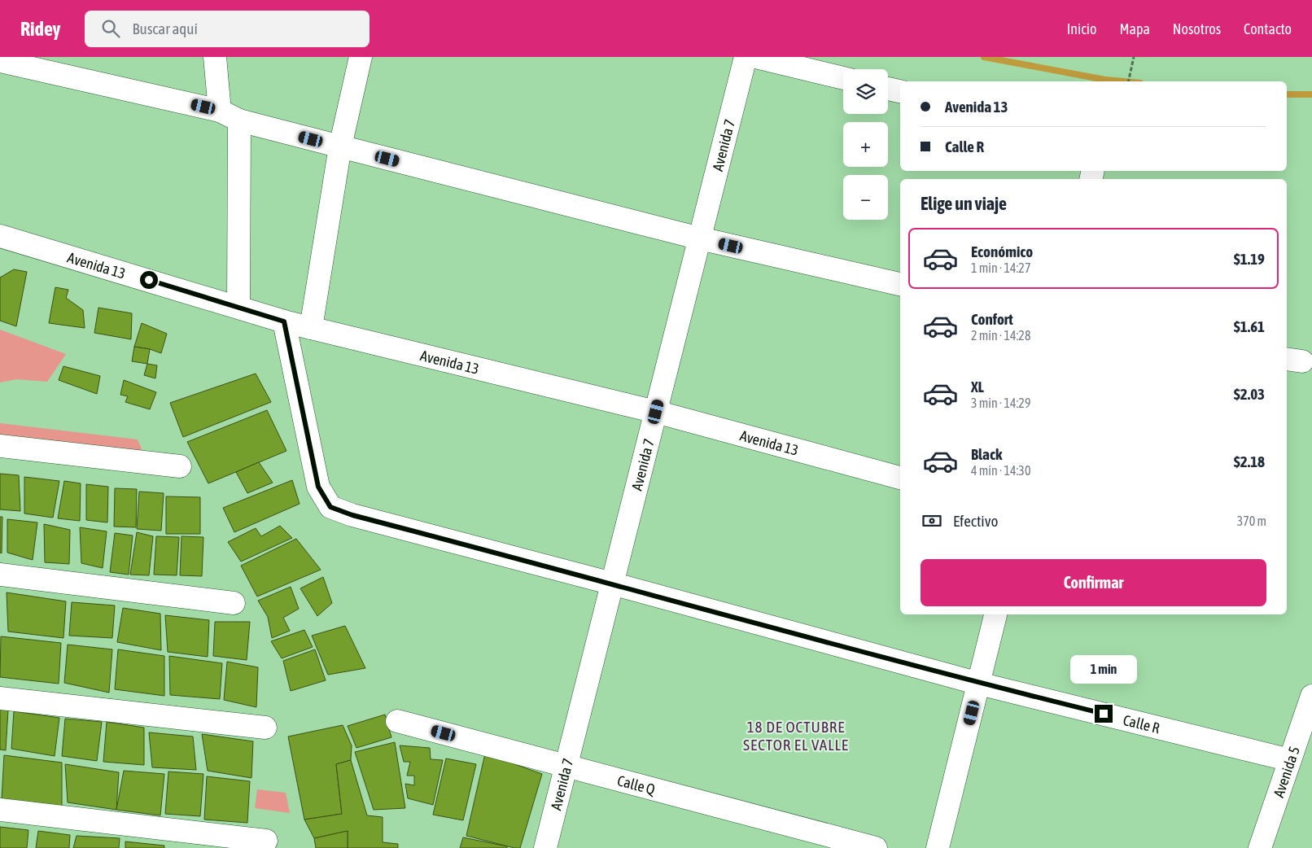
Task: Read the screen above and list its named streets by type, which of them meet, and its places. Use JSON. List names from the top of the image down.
{
  "streets": {
    "street": [
      "Avenida 7",
      "Avenida 13",
      "Calle R",
      "Avenida 5",
      "Calle Q"
    ]
  },
  "crossings": [
    ["Avenida 7", "Avenida 13"],
    ["Avenida 7", "Calle R"],
    ["Avenida 7", "Calle Q"],
    ["Avenida 13", "Calle R"],
    ["Calle R", "Avenida 5"]
  ],
  "districts": ["18 DE OCTUBRE SECTOR EL VALLE"],
  "page": {
    "header": "Ridey",
    "search": "Buscar aquí",
    "nav": [
      "Inicio",
      "Mapa",
      "Nosotros",
      "Contacto"
    ],
    "map_buttons": ["+", "−"],
    "banner": ["Avenida 13", "Calle R"],
    "heading": "Elige un viaje",
    "list": [
      {
        "name": "Económico",
        "note": "1 min · 14:27",
        "value": "$1.19"
      },
      {
        "name": "Confort",
        "note": "2 min · 14:28",
        "value": "$1.61"
      },
      {
        "name": "XL",
        "note": "3 min · 14:29",
        "value": "$2.03"
      },
      {
        "name": "Black",
        "note": "4 min · 14:30",
        "value": "$2.18"
      }
    ],
    "pay": ["Efectivo", "370 m"],
    "buttons": "Confirmar",
    "bubble": "1 min"
  }
}
